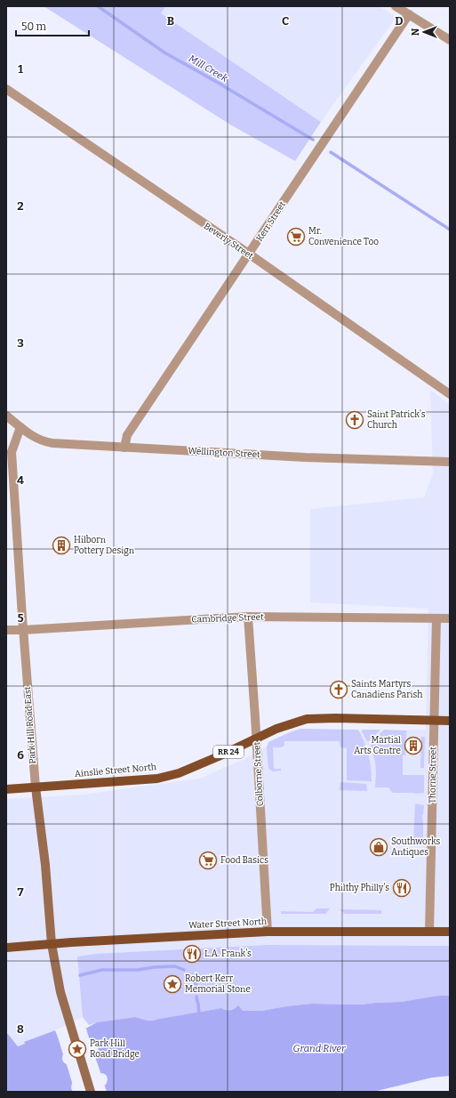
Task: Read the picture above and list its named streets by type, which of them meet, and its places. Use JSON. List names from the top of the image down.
{
  "streets": {
    "main road": [
      "Park Hill Road East",
      "RR 24",
      "Ainslie Street North",
      "Water Street North"
    ],
    "street": [
      "Kerr Street",
      "Beverly Street",
      "Wellington Street",
      "Cambridge Street",
      "Colborne Street",
      "Thorne Street"
    ]
  },
  "crossings": [
    ["Kerr Street", "Beverly Street"],
    ["Kerr Street", "Wellington Street"],
    ["Wellington Street", "Park Hill Road East"],
    ["Cambridge Street", "Park Hill Road East"],
    ["Cambridge Street", "Colborne Street"],
    ["Cambridge Street", "Thorne Street"],
    ["Park Hill Road East", "Ainslie Street North"],
    ["Park Hill Road East", "Water Street North"],
    ["Ainslie Street North", "Colborne Street"],
    ["Ainslie Street North", "Thorne Street"],
    ["Colborne Street", "Water Street North"],
    ["Thorne Street", "Water Street North"]
  ],
  "water": ["Mill Creek", "Grand River"],
  "places": {
    "supermarket": ["Mr. Convenience Too", "Food Basics"],
    "church": ["Saint Patrick's Church", "Saints Martyrs Canadiens Parish"],
    "building": ["Hilborn Pottery Design", "Martial Arts Centre"],
    "shop": ["Southworks Antiques"],
    "restaurant": ["Philthy Philly's", "L.A. Frank's"],
    "place": ["Robert Kerr Memorial Stone", "Park Hill Road Bridge"]
  },
  "scale_bar": "50 m",
  "north": "left",
  "grid": {
    "columns": ["B", "C", "D"],
    "rows": [
      "1",
      "2",
      "3",
      "4",
      "5",
      "6",
      "7",
      "8"
    ]
  }
}
